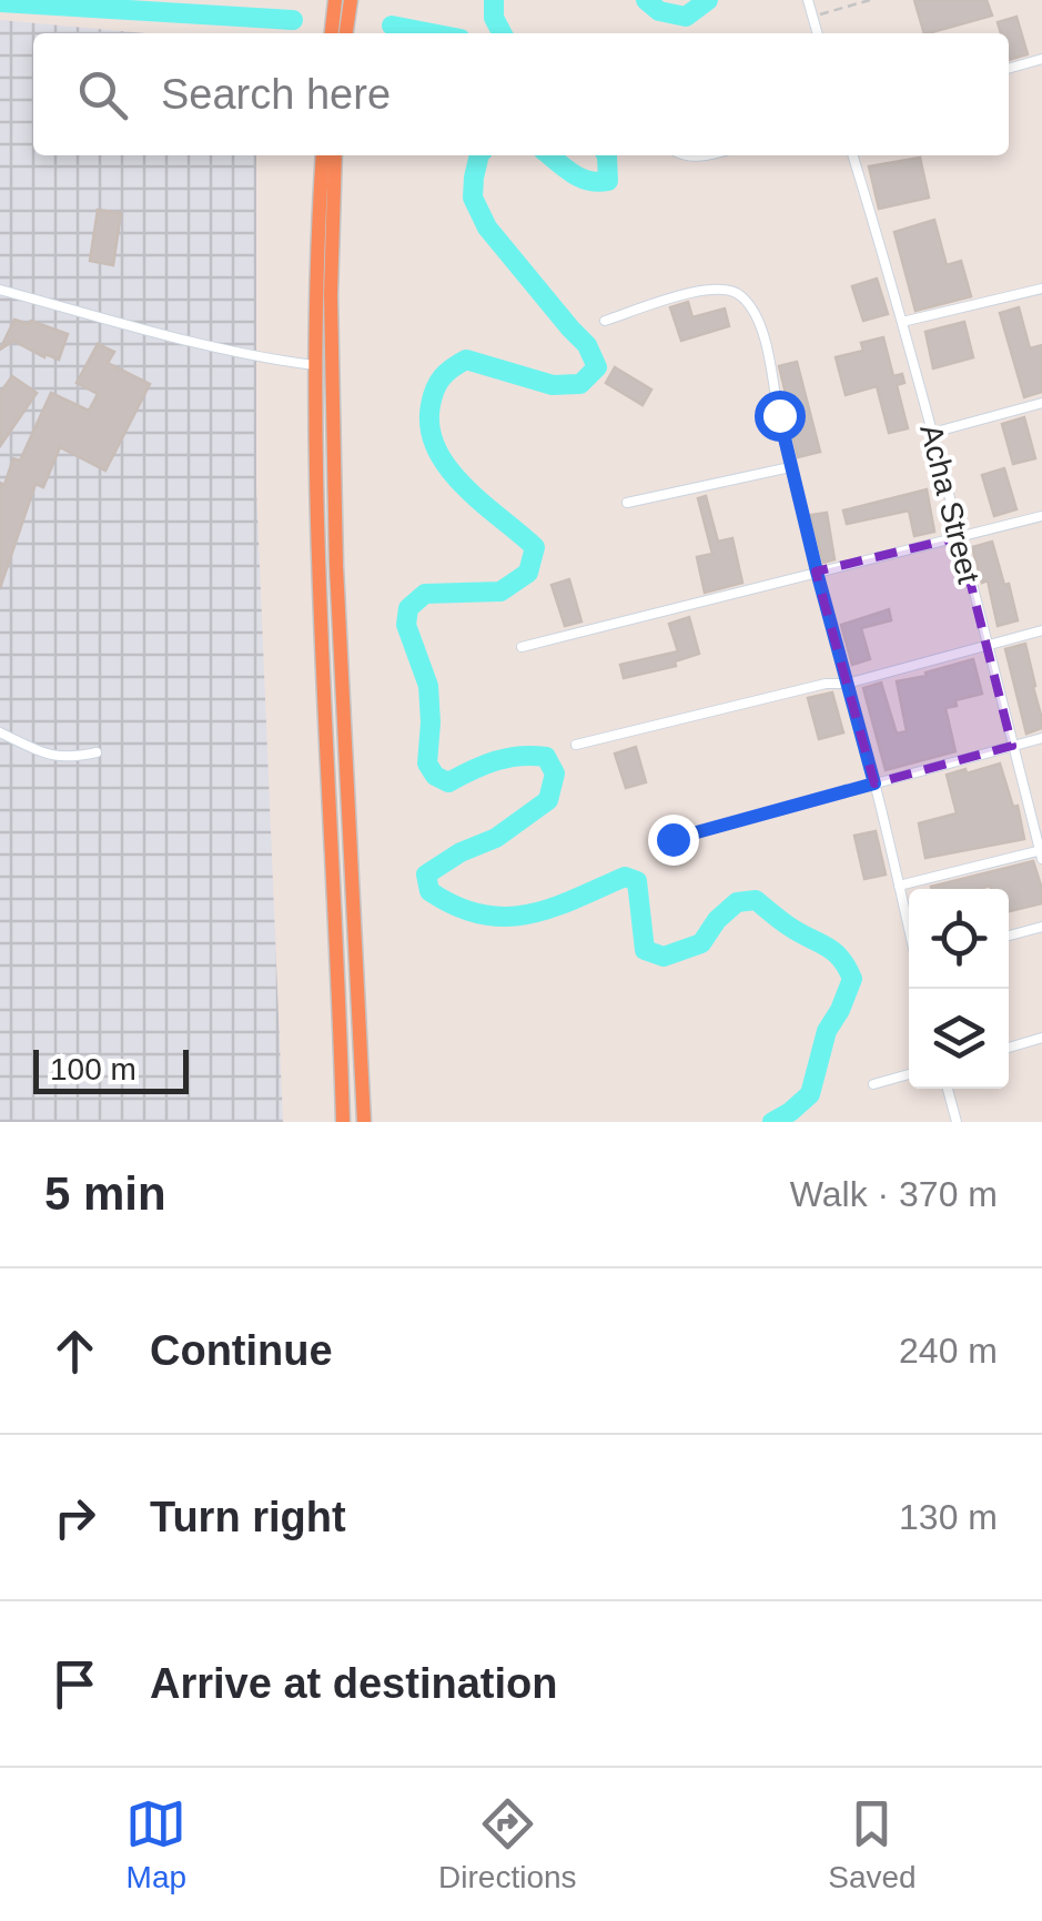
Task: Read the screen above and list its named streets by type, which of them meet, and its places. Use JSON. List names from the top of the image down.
{
  "streets": {
    "street": ["Acha Street"]
  },
  "scale_bar": "100 m",
  "page": {
    "search": "Search here",
    "scale": "100 m",
    "heading": ["5 min", "Walk · 370 m"],
    "list": [
      ["Continue", "240 m"],
      ["Turn right", "130 m"],
      "Arrive at destination"
    ],
    "nav": ["Map", "Directions", "Saved"]
  }
}
